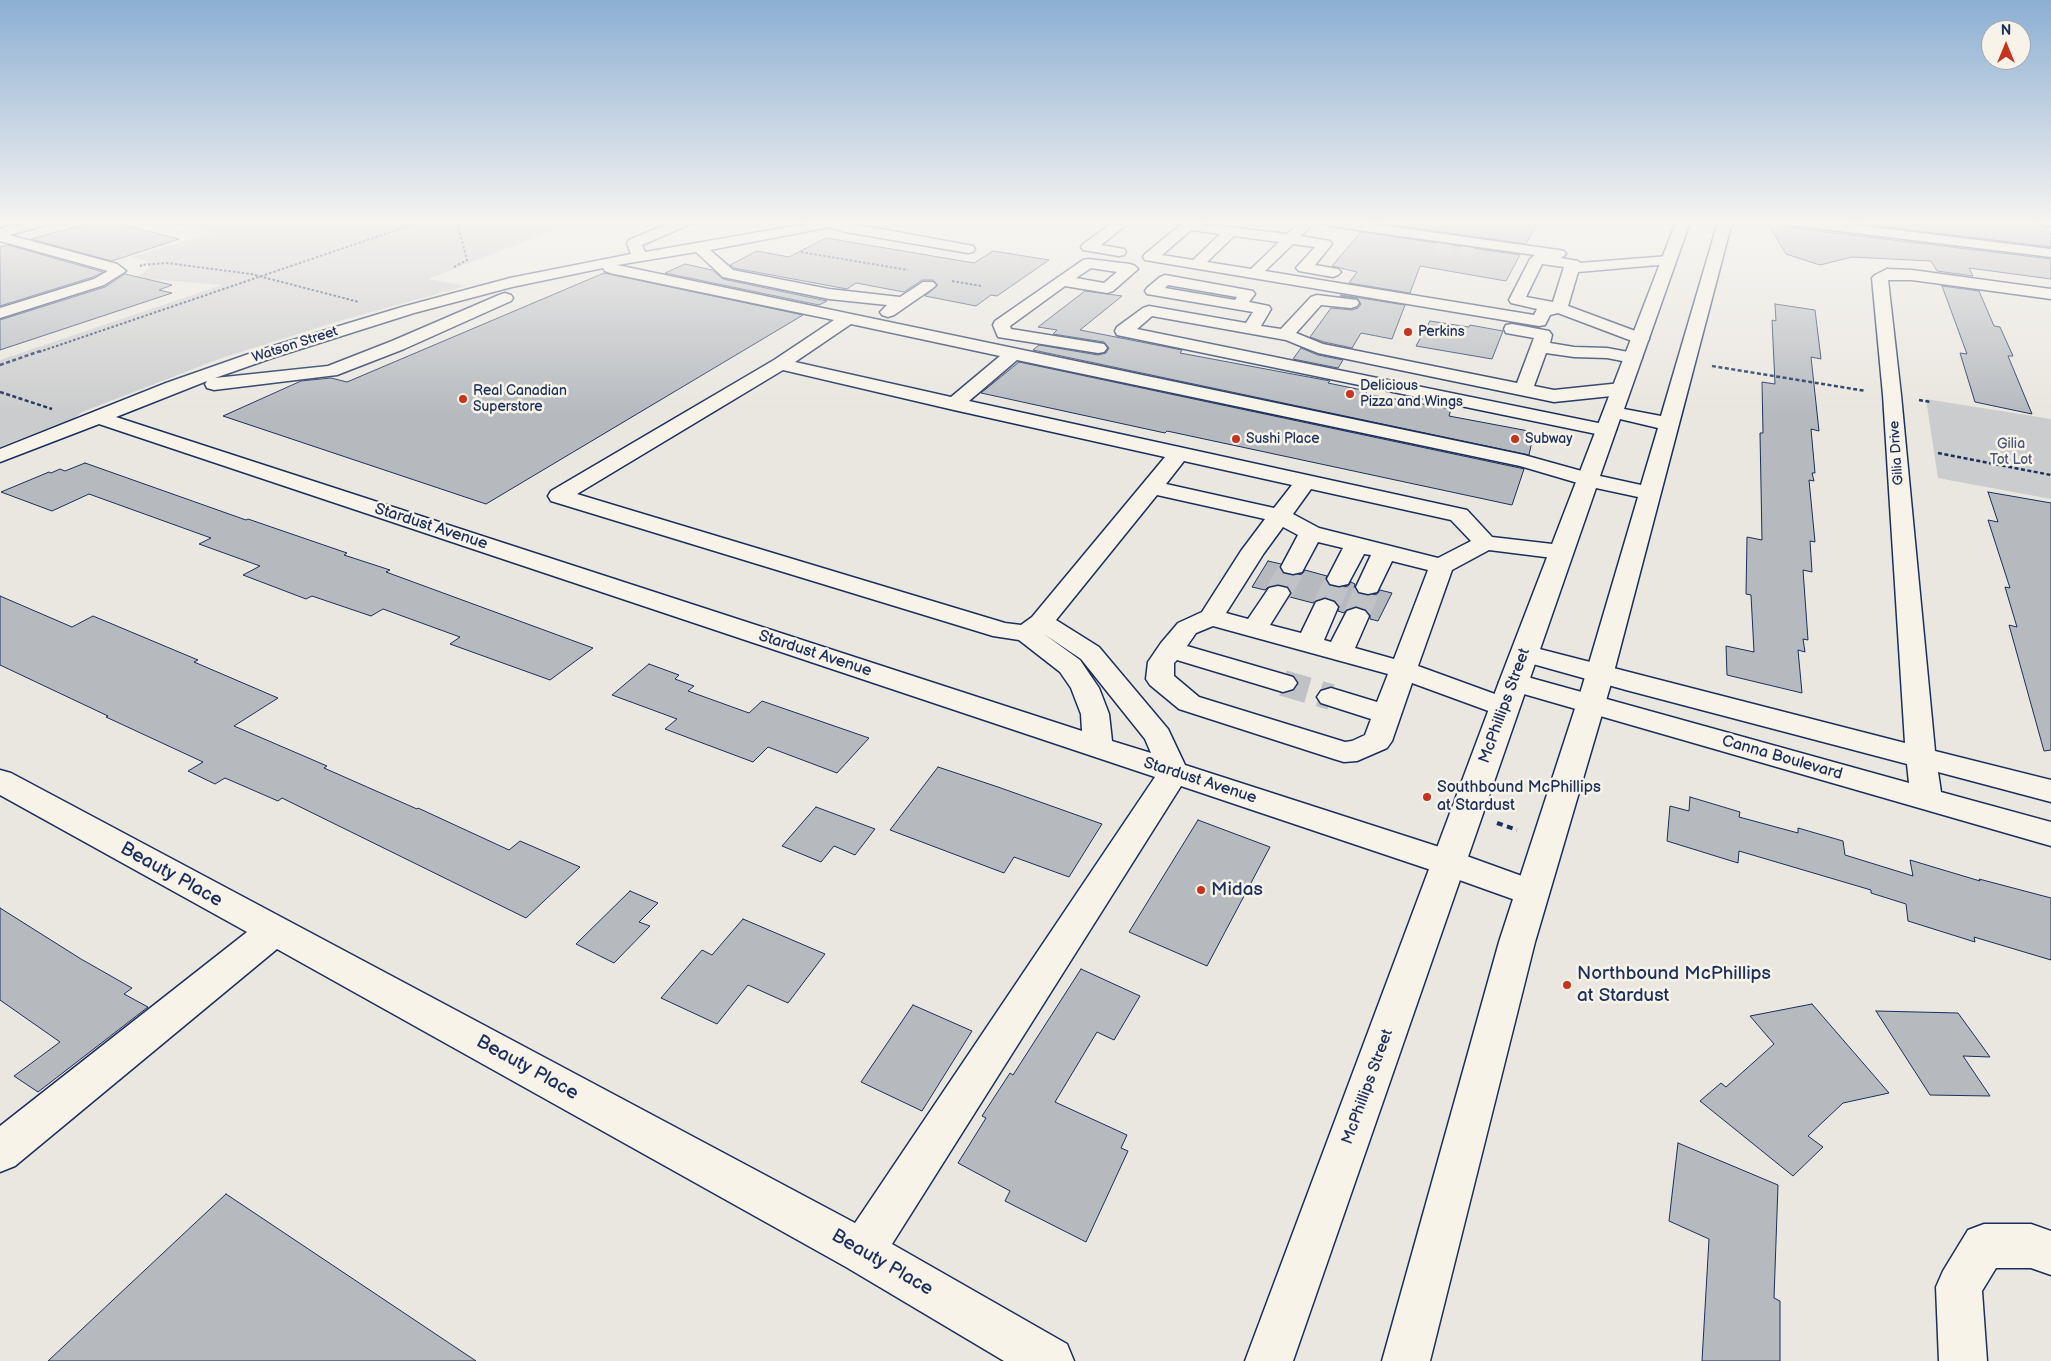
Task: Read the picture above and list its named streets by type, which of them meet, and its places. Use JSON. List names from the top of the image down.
{
  "streets": {
    "street": [
      "Watson Street",
      "Gilia Drive",
      "Stardust Avenue",
      "McPhillips Street",
      "Canna Boulevard",
      "Beauty Place"
    ]
  },
  "crossings": [
    ["Watson Street", "Stardust Avenue"],
    ["Gilia Drive", "Canna Boulevard"],
    ["Stardust Avenue", "McPhillips Street"],
    ["McPhillips Street", "Canna Boulevard"]
  ],
  "parks": ["Gilia Tot Lot"],
  "places": [
    "Perkins",
    "Delicious Pizza and Wings",
    "Real Canadian Superstore",
    "Sushi Place",
    "Subway",
    "Southbound McPhillips at Stardust",
    "Midas",
    "Northbound McPhillips at Stardust"
  ],
  "north": "top"
}
